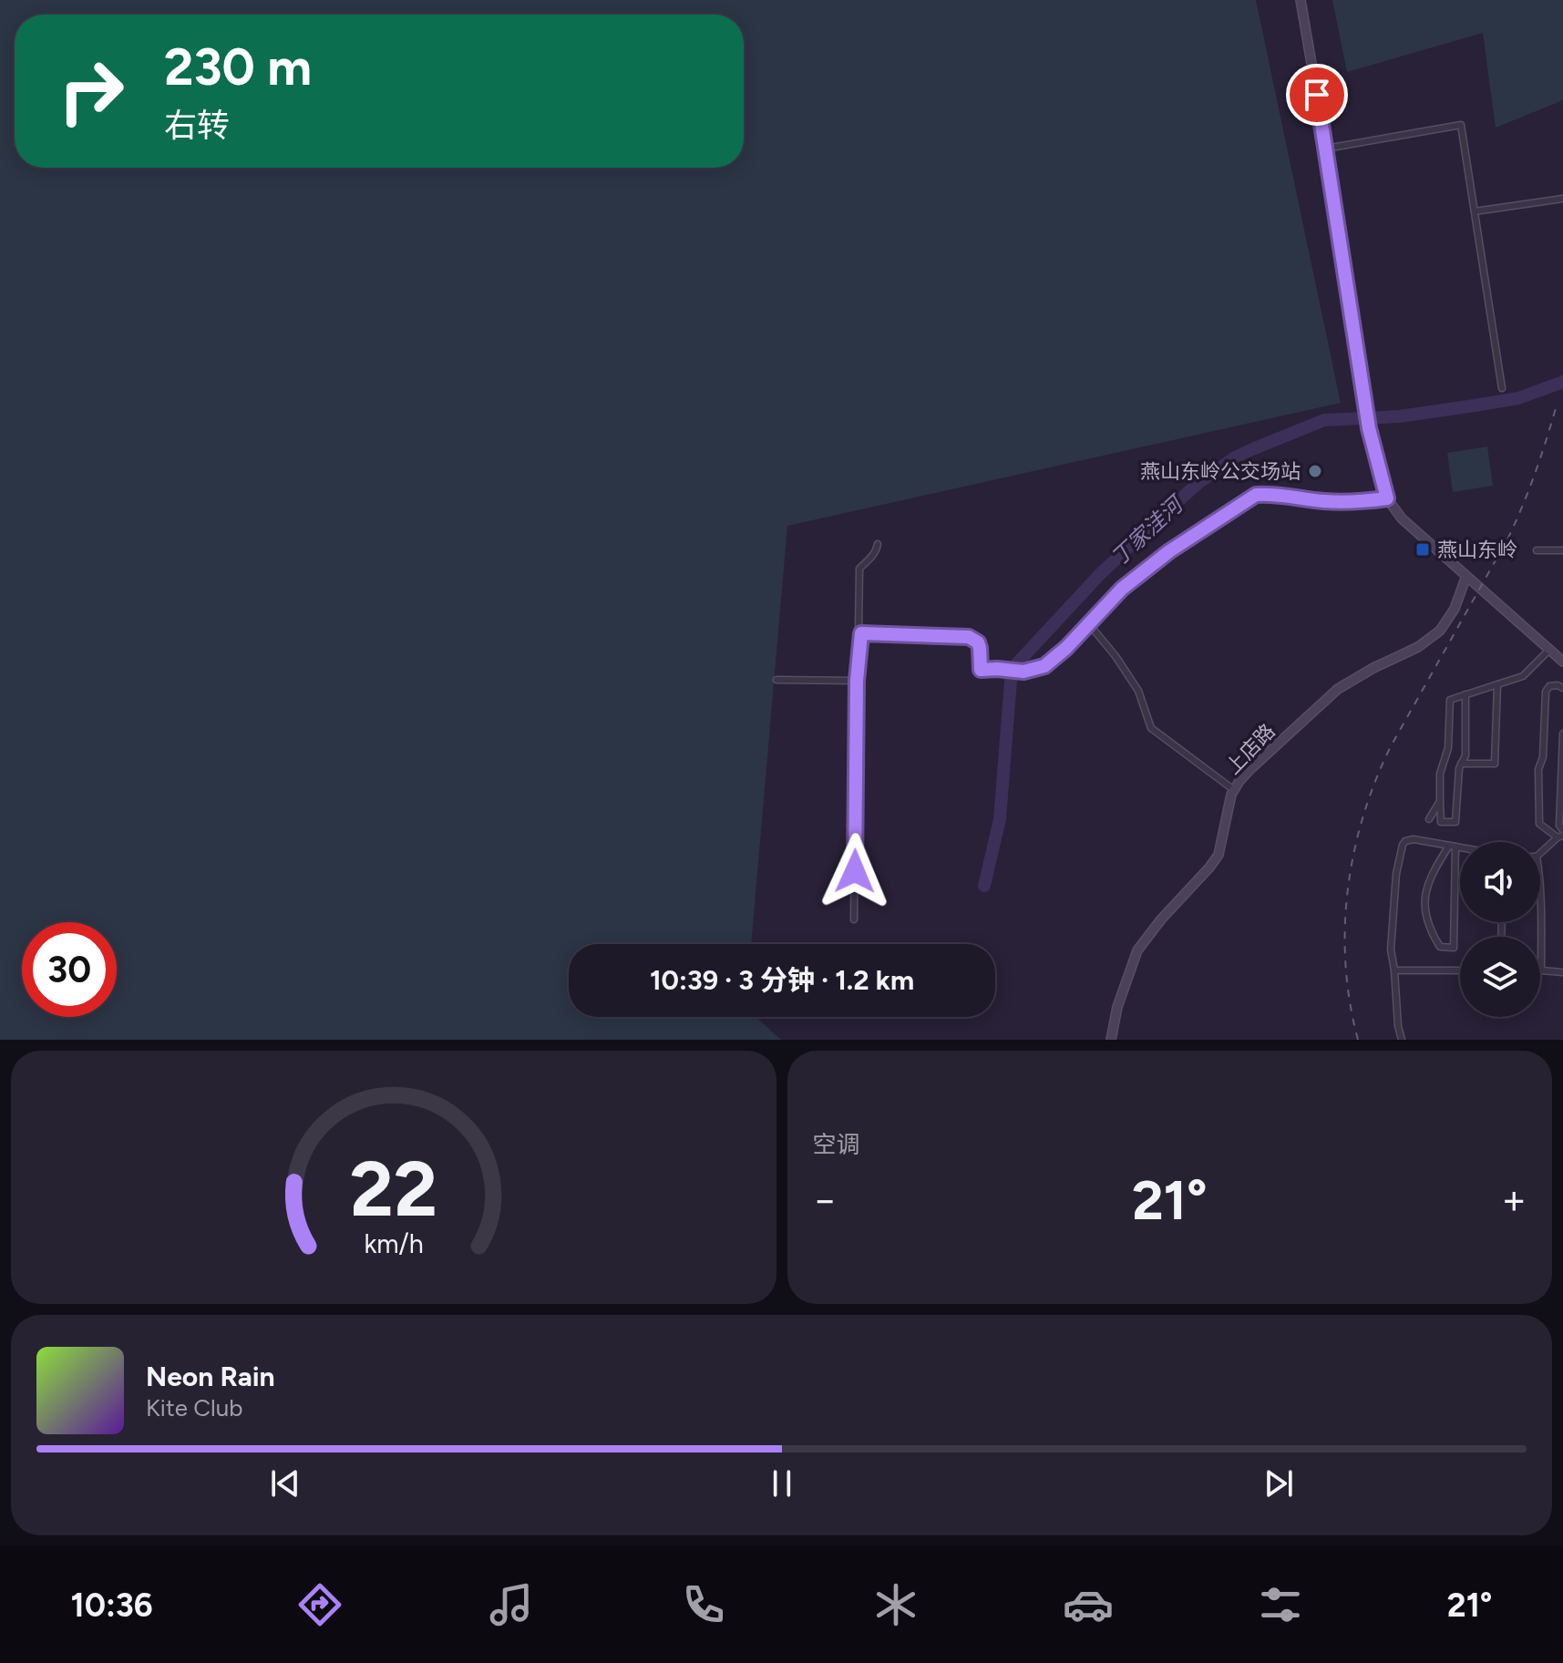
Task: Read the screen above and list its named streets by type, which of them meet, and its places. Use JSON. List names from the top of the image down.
{
  "streets": {
    "street": ["上店路"]
  },
  "water": ["丁家洼河"],
  "places": {
    "other": ["燕山东岭公交场站"],
    "transit": ["燕山东岭"]
  },
  "page": {
    "turn": ["230 m", "右转"],
    "limit": "30",
    "trip": "10:39 · 3 分钟 · 1.2 km",
    "tile": "空调",
    "heat": ["−", "21°", "+"],
    "song": ["Neon Rain", "Kite Club"],
    "tabs": ["10:36", "21°"],
    "gauge": ["22", "km/h"]
  }
}
